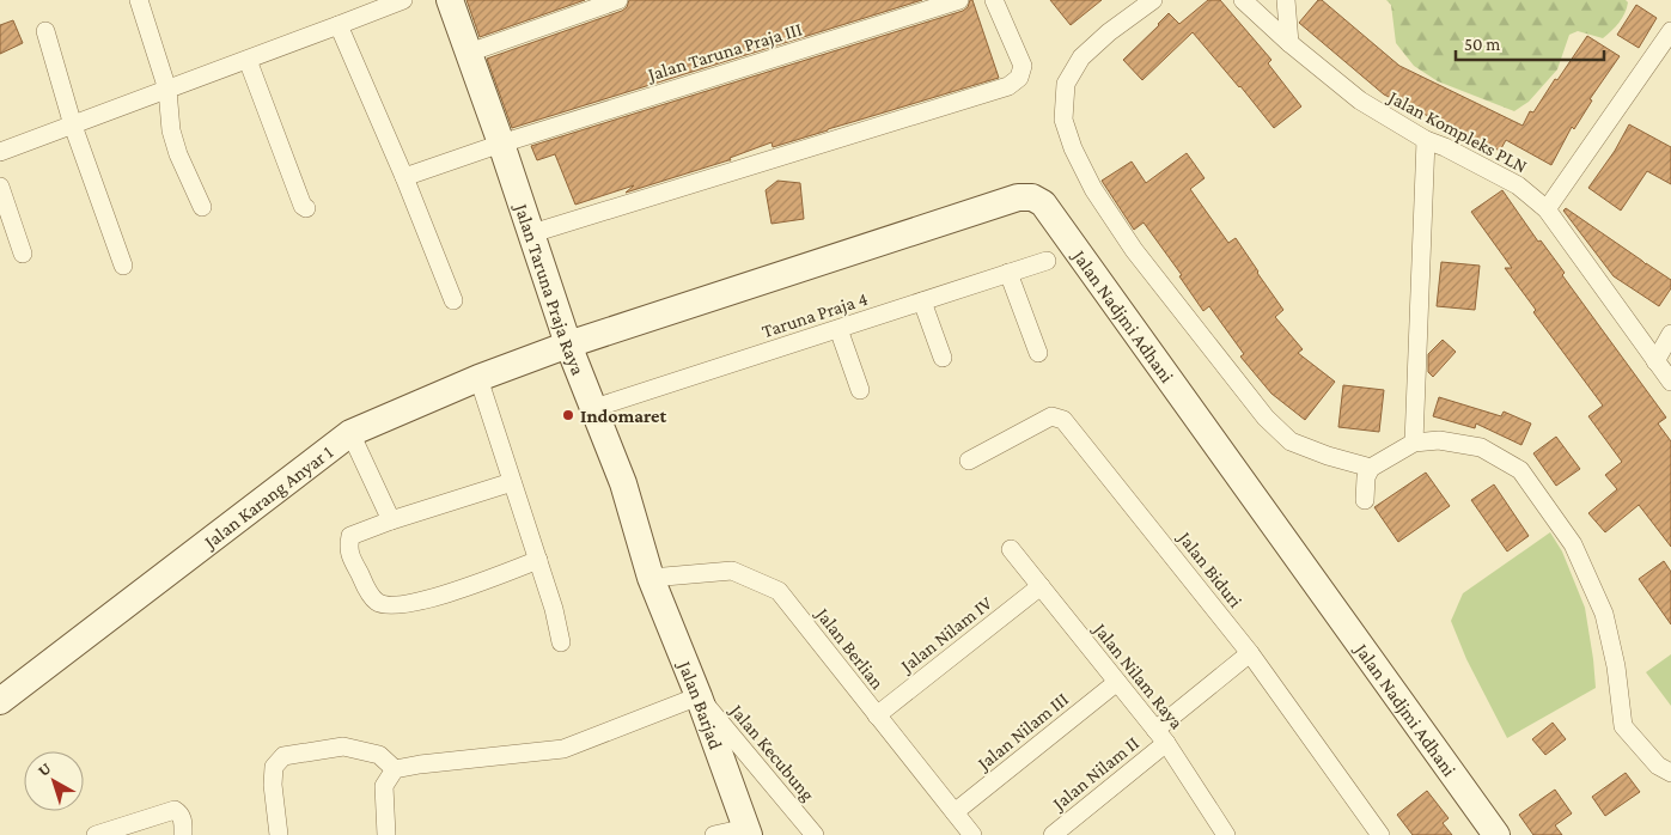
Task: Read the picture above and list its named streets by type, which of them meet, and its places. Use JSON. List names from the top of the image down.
{
  "streets": {
    "main road": [
      "Jalan Taruna Praja Raya",
      "Jalan Nadjmi Adhani",
      "Jalan Karang Anyar 1",
      "Jalan Barjad"
    ],
    "street": [
      "Jalan Taruna Praja III",
      "Jalan Kompleks PLN",
      "Taruna Praja 4",
      "Jalan Biduri",
      "Jalan Nilam IV",
      "Jalan Berlian",
      "Jalan Nilam Raya",
      "Jalan Nilam III",
      "Jalan Kecubung",
      "Jalan Nilam II"
    ]
  },
  "crossings": [
    ["Jalan Taruna Praja III", "Jalan Taruna Praja Raya"],
    ["Jalan Taruna Praja Raya", "Taruna Praja 4"],
    ["Jalan Taruna Praja Raya", "Jalan Nadjmi Adhani"],
    ["Jalan Taruna Praja Raya", "Jalan Karang Anyar 1"],
    ["Jalan Taruna Praja Raya", "Jalan Berlian"],
    ["Jalan Taruna Praja Raya", "Jalan Barjad"],
    ["Jalan Nadjmi Adhani", "Jalan Karang Anyar 1"],
    ["Jalan Biduri", "Jalan Nilam II"],
    ["Jalan Nilam IV", "Jalan Berlian"],
    ["Jalan Nilam IV", "Jalan Nilam Raya"],
    ["Jalan Berlian", "Jalan Barjad"],
    ["Jalan Berlian", "Jalan Nilam III"],
    ["Jalan Nilam Raya", "Jalan Nilam III"],
    ["Jalan Nilam Raya", "Jalan Nilam II"],
    ["Jalan Barjad", "Jalan Kecubung"]
  ],
  "places": ["Indomaret"],
  "scale_bar": "50 m",
  "north": "top left"
}
